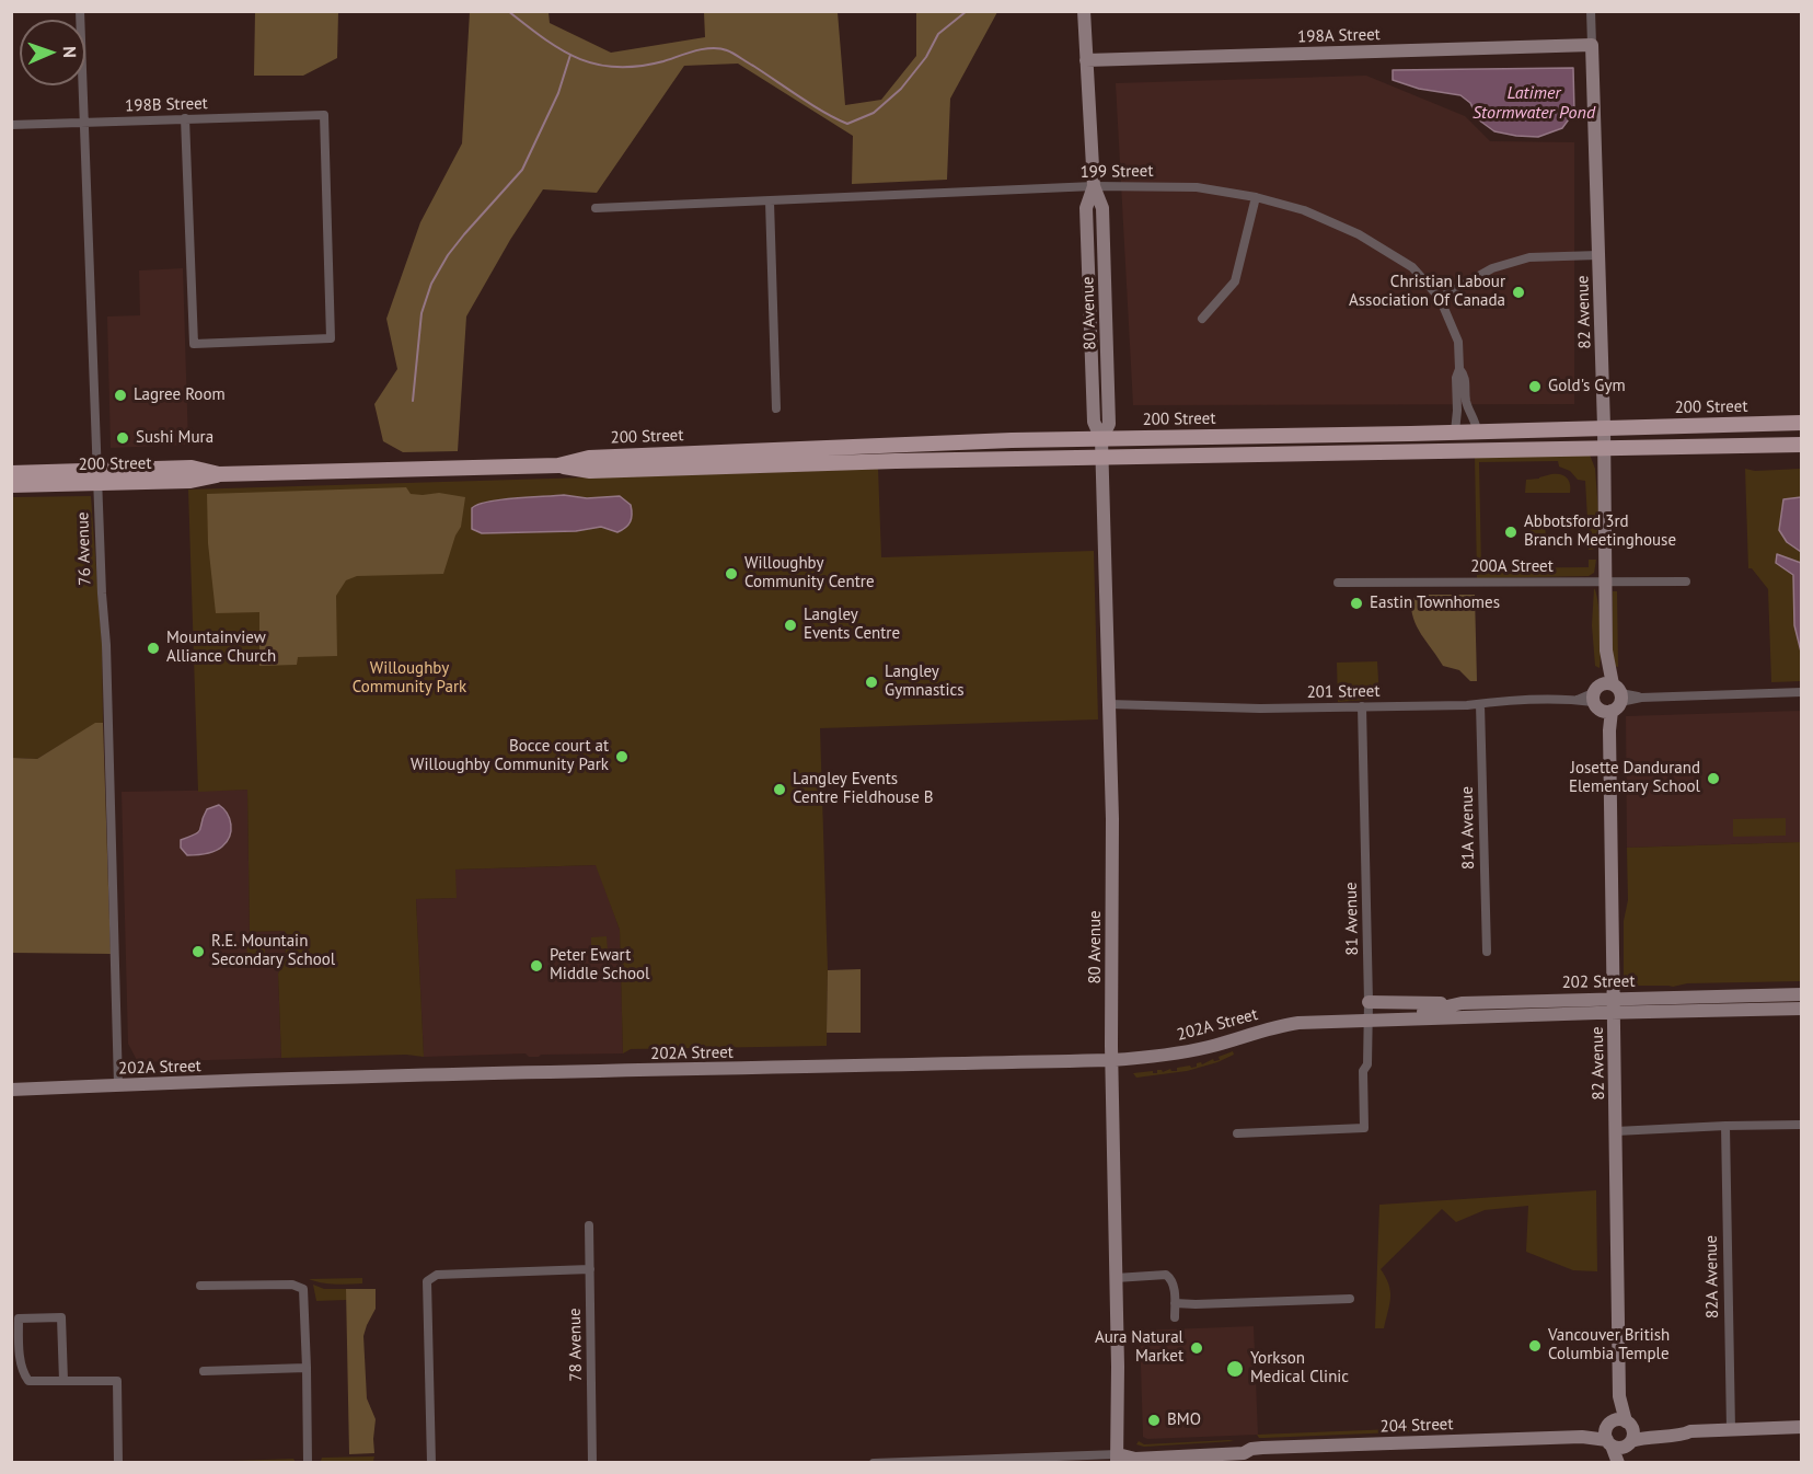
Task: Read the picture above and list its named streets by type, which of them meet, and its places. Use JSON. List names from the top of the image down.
{
  "streets": {
    "main road": [
      "198A Street",
      "82 Avenue",
      "80 Avenue",
      "200 Street",
      "202 Street",
      "202A Street",
      "204 Street"
    ],
    "street": [
      "198B Street",
      "199 Street",
      "76 Avenue",
      "200A Street",
      "201 Street",
      "81A Avenue",
      "81 Avenue",
      "82A Avenue",
      "78 Avenue"
    ]
  },
  "crossings": [
    ["198A Street", "82 Avenue"],
    ["198A Street", "80 Avenue"],
    ["198B Street", "76 Avenue"],
    ["199 Street", "80 Avenue"],
    ["82 Avenue", "200 Street"],
    ["82 Avenue", "200A Street"],
    ["82 Avenue", "201 Street"],
    ["82 Avenue", "202 Street"],
    ["82 Avenue", "204 Street"],
    ["80 Avenue", "200 Street"],
    ["80 Avenue", "201 Street"],
    ["80 Avenue", "202A Street"],
    ["80 Avenue", "204 Street"],
    ["200 Street", "76 Avenue"],
    ["76 Avenue", "202A Street"],
    ["201 Street", "81A Avenue"],
    ["201 Street", "81 Avenue"],
    ["81 Avenue", "202 Street"],
    ["81 Avenue", "202A Street"],
    ["202 Street", "202A Street"],
    ["82A Avenue", "204 Street"]
  ],
  "water": ["Latimer Stormwater Pond"],
  "parks": ["Willoughby Community Park"],
  "places": [
    "Christian Labour Association Of Canada",
    "Gold's Gym",
    "Lagree Room",
    "Sushi Mura",
    "Abbotsford 3rd Branch Meetinghouse",
    "Willoughby Community Centre",
    "Eastin Townhomes",
    "Langley Events Centre",
    "Mountainview Alliance Church",
    "Langley Gymnastics",
    "Bocce court at Willoughby Community Park",
    "Josette Dandurand Elementary School",
    "Langley Events Centre Fieldhouse B",
    "R.E. Mountain Secondary School",
    "Peter Ewart Middle School",
    "Vancouver British Columbia Temple",
    "Aura Natural Market",
    "Yorkson Medical Clinic",
    "BMO"
  ],
  "north": "right"
}
